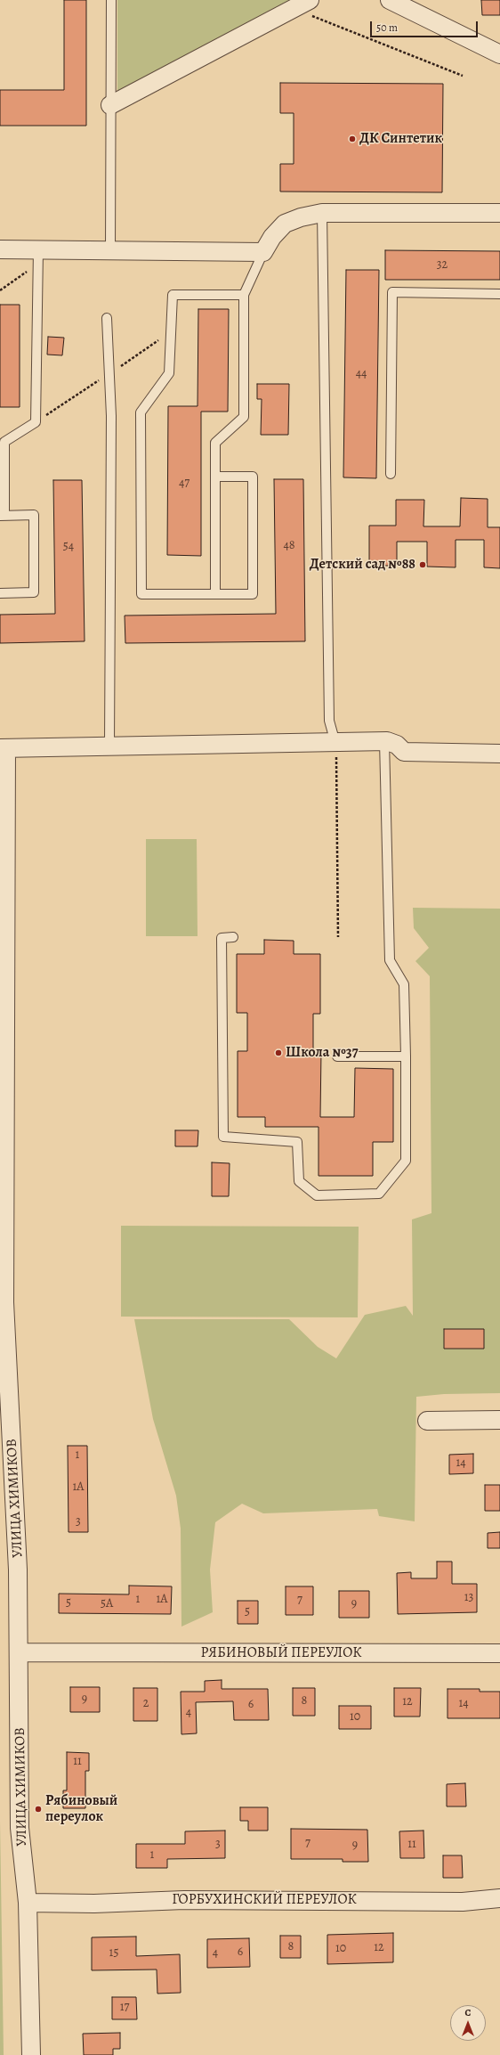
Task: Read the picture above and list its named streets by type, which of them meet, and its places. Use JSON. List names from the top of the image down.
{
  "streets": {
    "street": ["УЛИЦА ХИМИКОВ", "РЯБИНОВЫЙ ПЕРЕУЛОК", "ГОРБУХИНСКИЙ ПЕРЕУЛОК"]
  },
  "crossings": [
    ["УЛИЦА ХИМИКОВ", "РЯБИНОВЫЙ ПЕРЕУЛОК"],
    ["УЛИЦА ХИМИКОВ", "ГОРБУХИНСКИЙ ПЕРЕУЛОК"]
  ],
  "places": [
    "ДК Синтетик",
    "Детский сад №88",
    "Школа №37",
    "Рябиновый переулок"
  ],
  "house_numbers": [
    "32",
    "44",
    "47",
    "48",
    "54",
    "1",
    "14",
    "1А",
    "3",
    "13",
    "1",
    "1А",
    "7",
    "5",
    "5А",
    "9",
    "5",
    "9",
    "8",
    "12",
    "2",
    "14",
    "6",
    "4",
    "10",
    "11",
    "7",
    "3",
    "11",
    "9",
    "1",
    "8",
    "12",
    "10",
    "6",
    "15",
    "4",
    "17"
  ],
  "scale_bar": "50 m",
  "north": "top"
}
